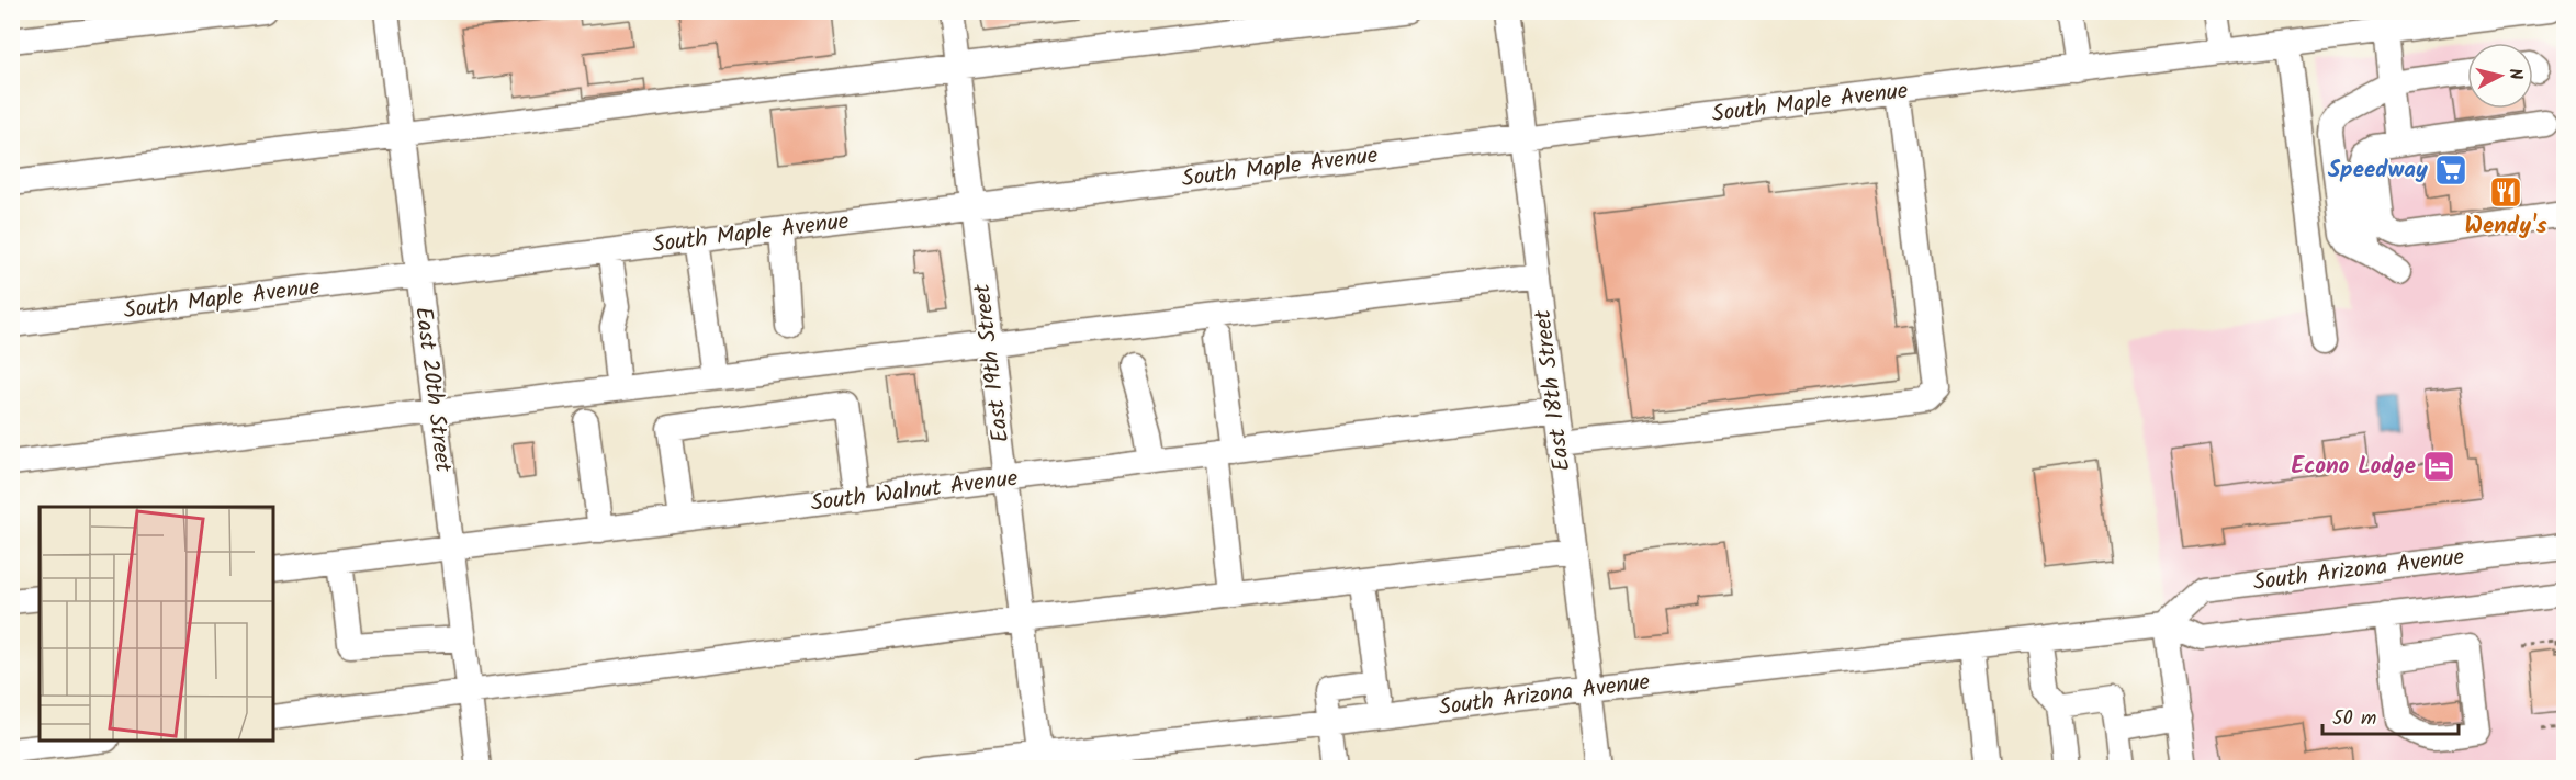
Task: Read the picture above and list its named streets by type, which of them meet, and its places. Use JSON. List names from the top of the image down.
{
  "streets": {
    "street": [
      "South Maple Avenue",
      "East 19th Street",
      "East 20th Street",
      "East 18th Street",
      "South Walnut Avenue",
      "South Arizona Avenue"
    ]
  },
  "crossings": [
    ["South Maple Avenue", "East 19th Street"],
    ["South Maple Avenue", "East 20th Street"],
    ["South Maple Avenue", "East 18th Street"],
    ["East 19th Street", "South Walnut Avenue"],
    ["East 19th Street", "South Arizona Avenue"],
    ["East 20th Street", "South Walnut Avenue"],
    ["East 18th Street", "South Walnut Avenue"],
    ["East 18th Street", "South Arizona Avenue"]
  ],
  "places": {
    "supermarket": ["Speedway"],
    "restaurant": ["Wendy's"],
    "hotel": ["Econo Lodge"]
  },
  "scale_bar": "50 m",
  "north": "right"
}
